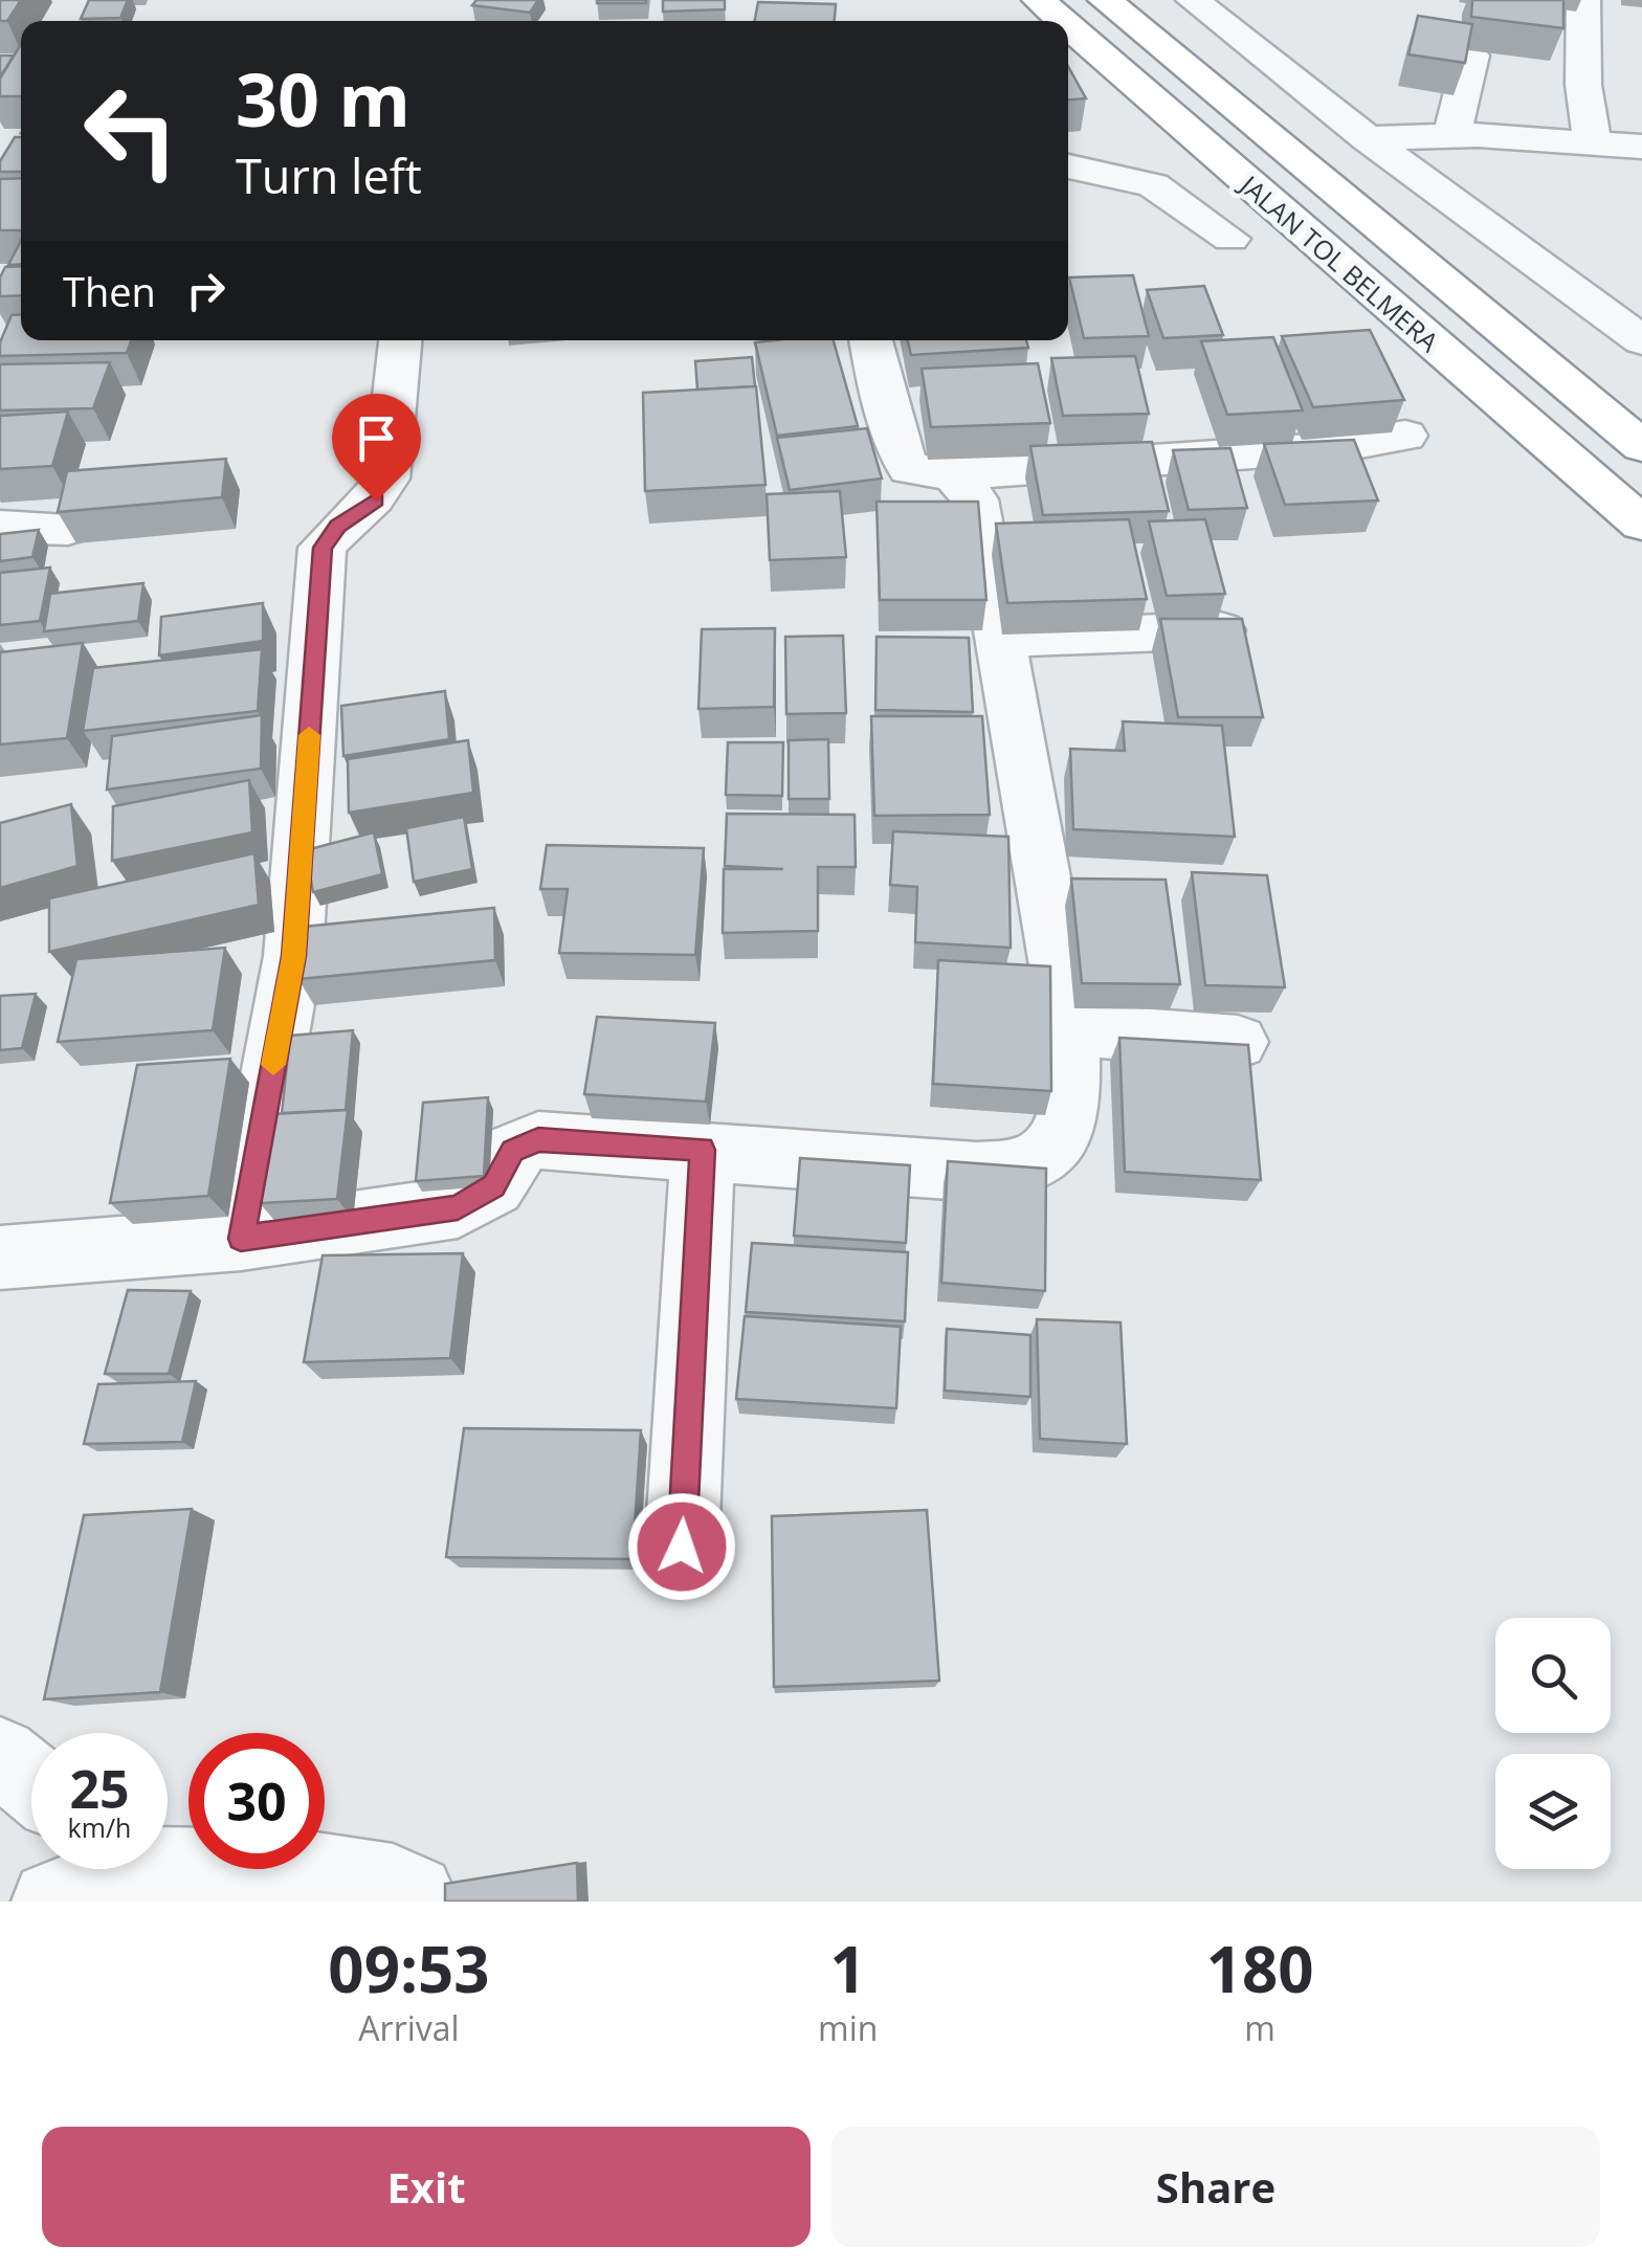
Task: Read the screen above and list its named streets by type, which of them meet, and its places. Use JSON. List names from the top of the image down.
{
  "streets": {
    "highway": ["JALAN TOL BELMERA"]
  },
  "page": {
    "turn": ["30 m", "Turn left"],
    "then": "Then",
    "speed": "25 km/h",
    "limit": "30",
    "eta": [
      "09:53",
      "Arrival",
      "1",
      "min",
      "180",
      "m"
    ],
    "buttons": ["Exit", "Share"]
  }
}
